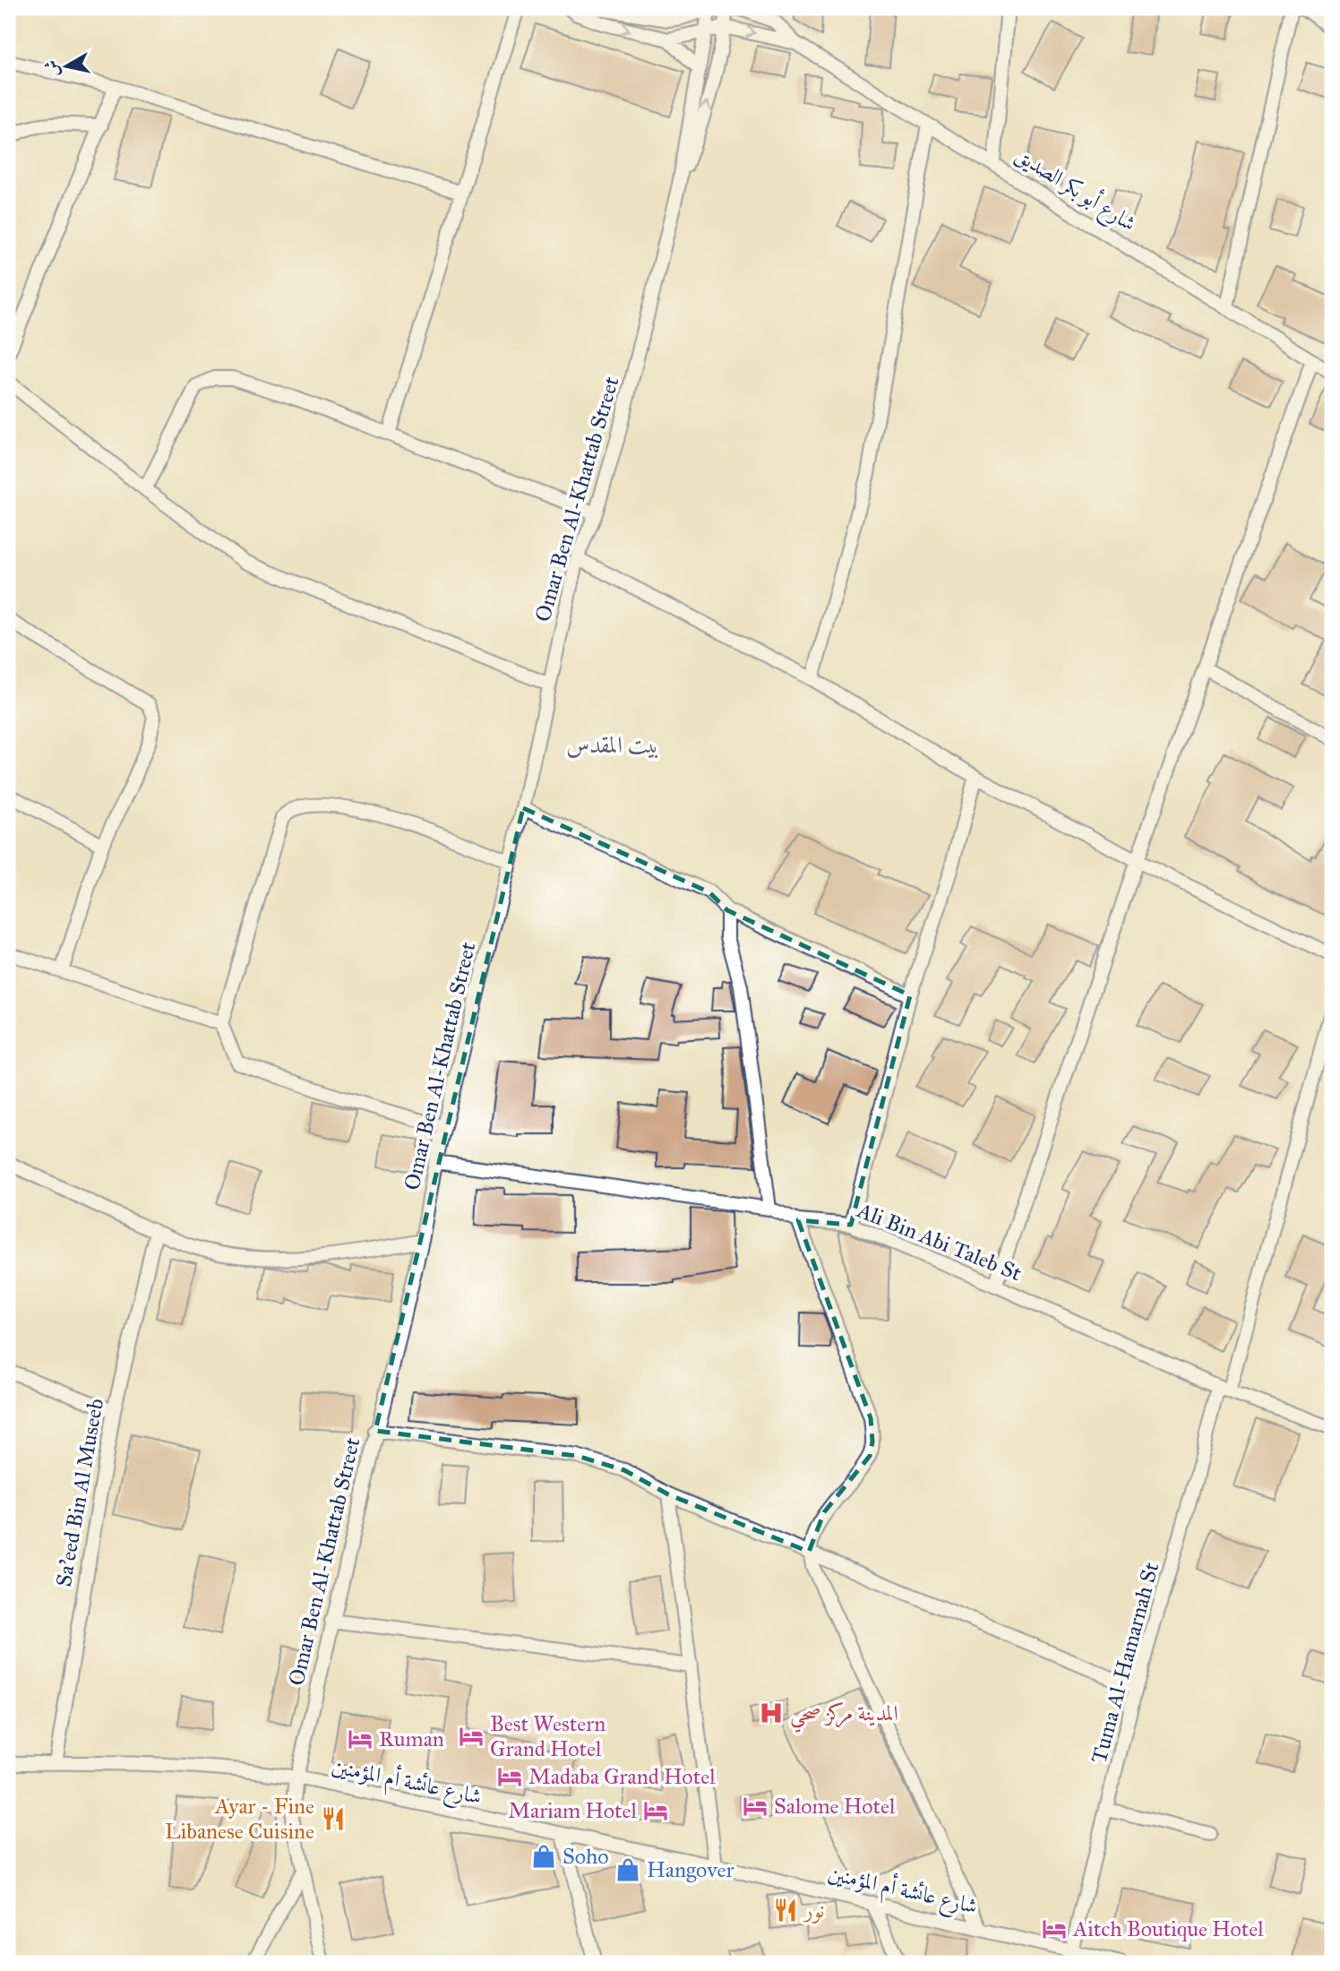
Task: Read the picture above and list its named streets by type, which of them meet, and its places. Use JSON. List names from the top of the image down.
{
  "streets": {
    "street": [
      "شارع أبو بكر الصديق",
      "Omar Ben Al-Khattab Street",
      "Ali Bin Abi Taleb St",
      "Sa'eed Bin Al Museeb",
      "Tuma Al-Hamarnah St",
      "شارع عائشة أم المؤمنين"
    ]
  },
  "crossings": [
    ["Omar Ben Al-Khattab Street", "Ali Bin Abi Taleb St"],
    ["Omar Ben Al-Khattab Street", "شارع عائشة أم المؤمنين"],
    ["Ali Bin Abi Taleb St", "Tuma Al-Hamarnah St"],
    ["Sa'eed Bin Al Museeb", "شارع عائشة أم المؤمنين"],
    ["Tuma Al-Hamarnah St", "شارع عائشة أم المؤمنين"]
  ],
  "districts": ["بيت المقدس"],
  "places": {
    "hospital": ["المدينة مركز صحي"],
    "hotel": [
      "Best Western Grand Hotel",
      "Ruman",
      "Madaba Grand Hotel",
      "Salome Hotel",
      "Mariam Hotel",
      "Aitch Boutique Hotel"
    ],
    "restaurant": ["Ayar - Fine Libanese Cuisine", "نور"],
    "shop": ["Soho", "Hangover"]
  },
  "north": "left"
}
